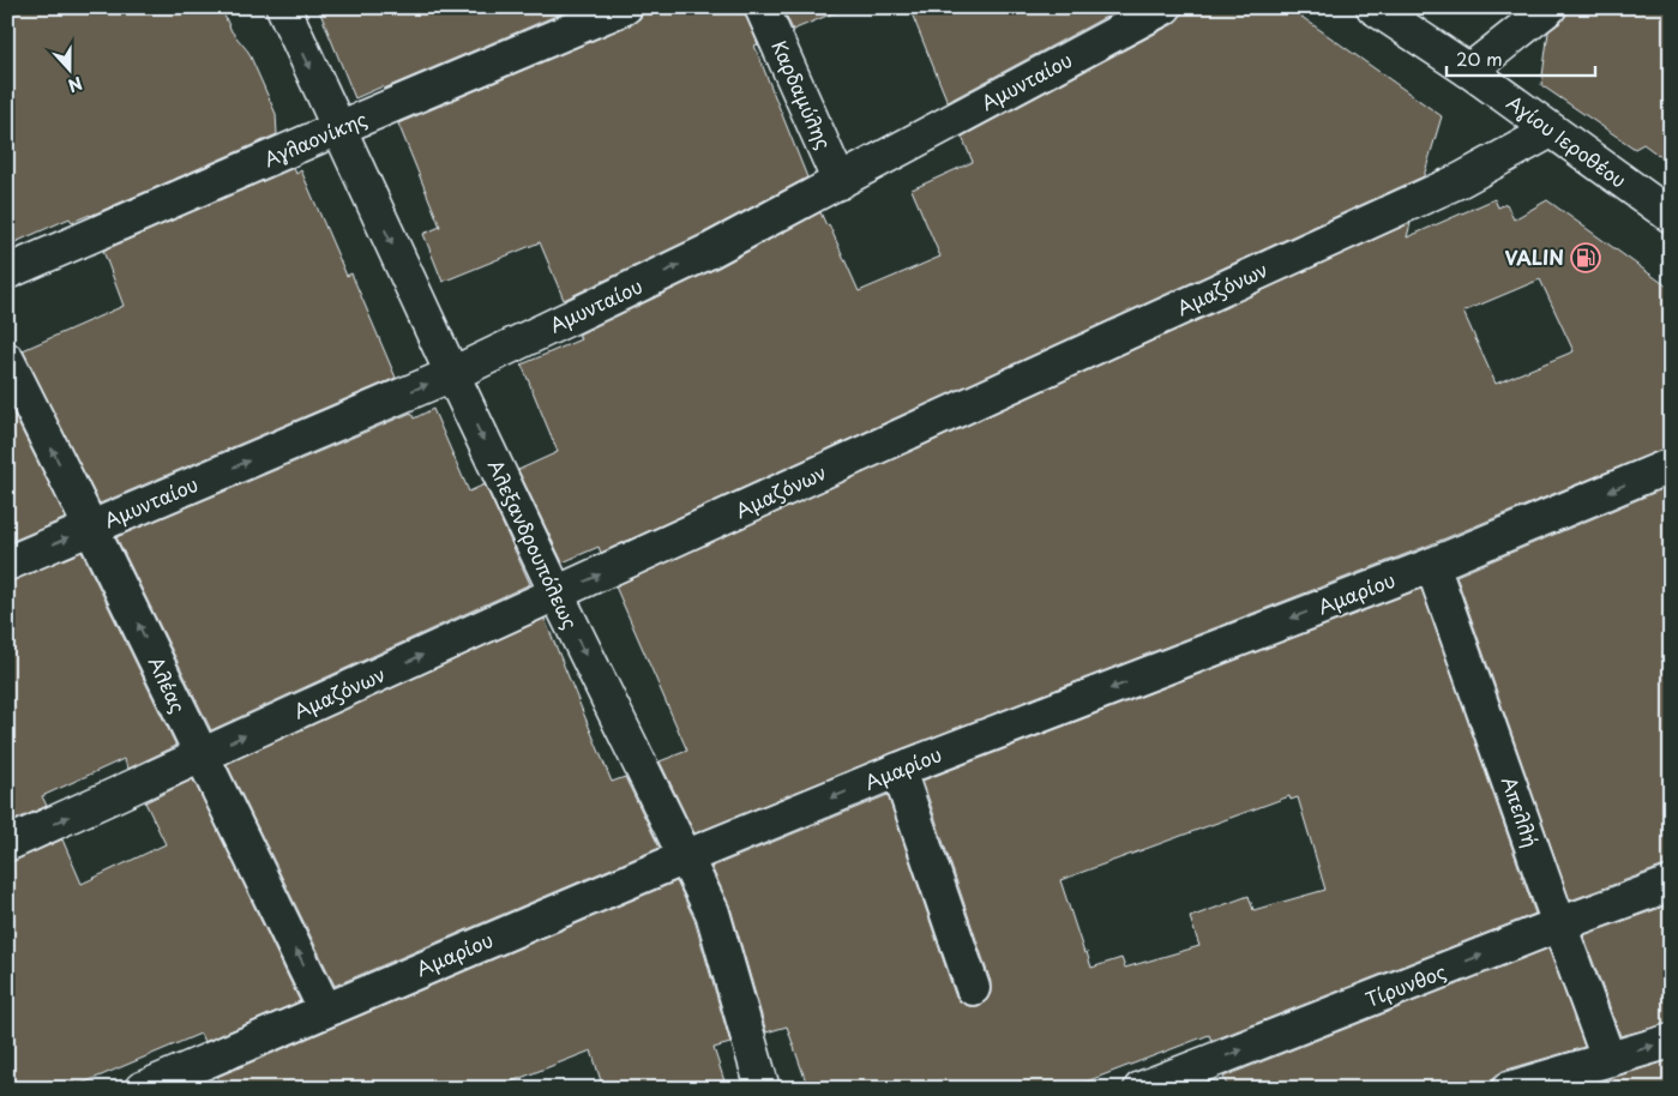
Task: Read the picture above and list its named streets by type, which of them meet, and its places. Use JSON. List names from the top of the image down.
{
  "streets": {
    "street": [
      "Αμυνταίου",
      "Καρδαμύλης",
      "Αγλαονίκης",
      "Αγίου Ιεροθέου",
      "Αμαζόνων",
      "Αλεξανδρουπόλεως",
      "Αμαρίου",
      "Αλέας",
      "Απελλή",
      "Τίρυνθος"
    ]
  },
  "crossings": [
    ["Αμυνταίου", "Καρδαμύλης"],
    ["Αμυνταίου", "Αλεξανδρουπόλεως"],
    ["Αμυνταίου", "Αλέας"],
    ["Αγλαονίκης", "Αλεξανδρουπόλεως"],
    ["Αγίου Ιεροθέου", "Αμαζόνων"],
    ["Αμαζόνων", "Αλεξανδρουπόλεως"],
    ["Αμαζόνων", "Αλέας"],
    ["Αλεξανδρουπόλεως", "Αμαρίου"],
    ["Αμαρίου", "Αλέας"],
    ["Αμαρίου", "Απελλή"],
    ["Απελλή", "Τίρυνθος"]
  ],
  "one_way": [
    "Αμυνταίου",
    "Αμαζόνων",
    "Αλεξανδρουπόλεως",
    "Αμαρίου",
    "Αλέας",
    "Τίρυνθος"
  ],
  "places": {
    "fuel station": ["VALIN"]
  },
  "scale_bar": "20 m",
  "north": "bottom"
}
